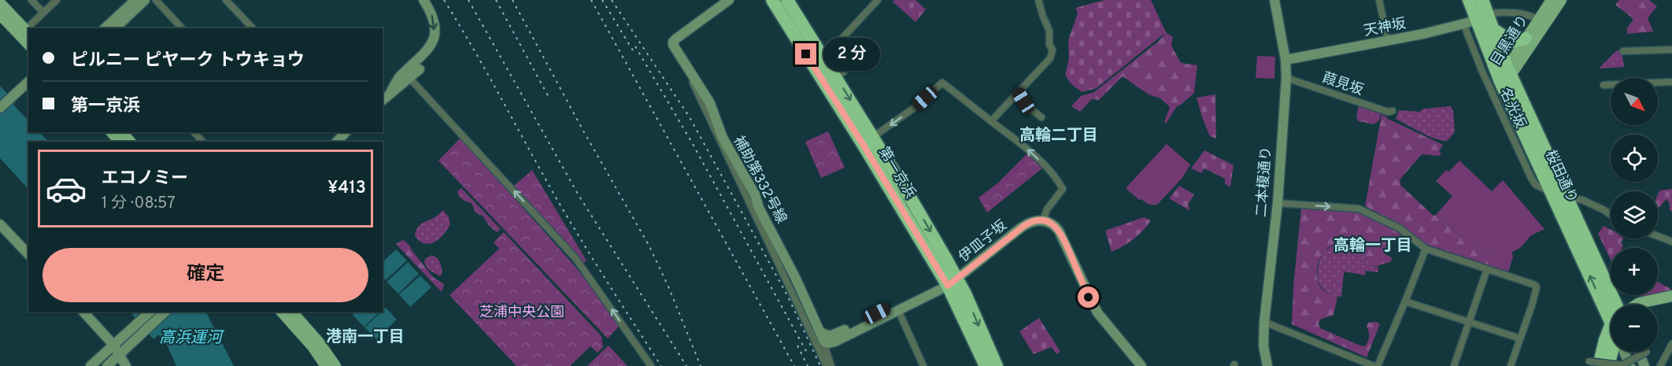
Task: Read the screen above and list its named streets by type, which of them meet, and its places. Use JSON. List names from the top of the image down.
{
  "streets": {
    "highway": ["第一京浜", "桜田通り"],
    "main road": ["目黒通り"],
    "street": [
      "天神坂",
      "葭見坂",
      "名光坂",
      "補助第332号線",
      "二本榎通り",
      "伊皿子坂"
    ]
  },
  "crossings": [
    ["天神坂", "名光坂"],
    ["天神坂", "桜田通り"],
    ["天神坂", "二本榎通り"],
    ["目黒通り", "桜田通り"],
    ["葭見坂", "二本榎通り"],
    ["名光坂", "桜田通り"],
    ["第一京浜", "補助第332号線"],
    ["第一京浜", "伊皿子坂"],
    ["補助第332号線", "伊皿子坂"]
  ],
  "districts": ["高輪二丁目", "高輪一丁目", "港南一丁目"],
  "water": ["高浜運河"],
  "parks": ["芝浦中央公園"],
  "north": "bottom right",
  "page": {
    "banner": ["ピルニー ピヤーク トウキョウ", "第一京浜"],
    "bubble": "2 分",
    "map_buttons": ["+", "−"],
    "list": [
      {
        "name": "エコノミー",
        "note": "1 分 · 08:57",
        "value": "¥413"
      }
    ],
    "buttons": "確定"
  }
}
